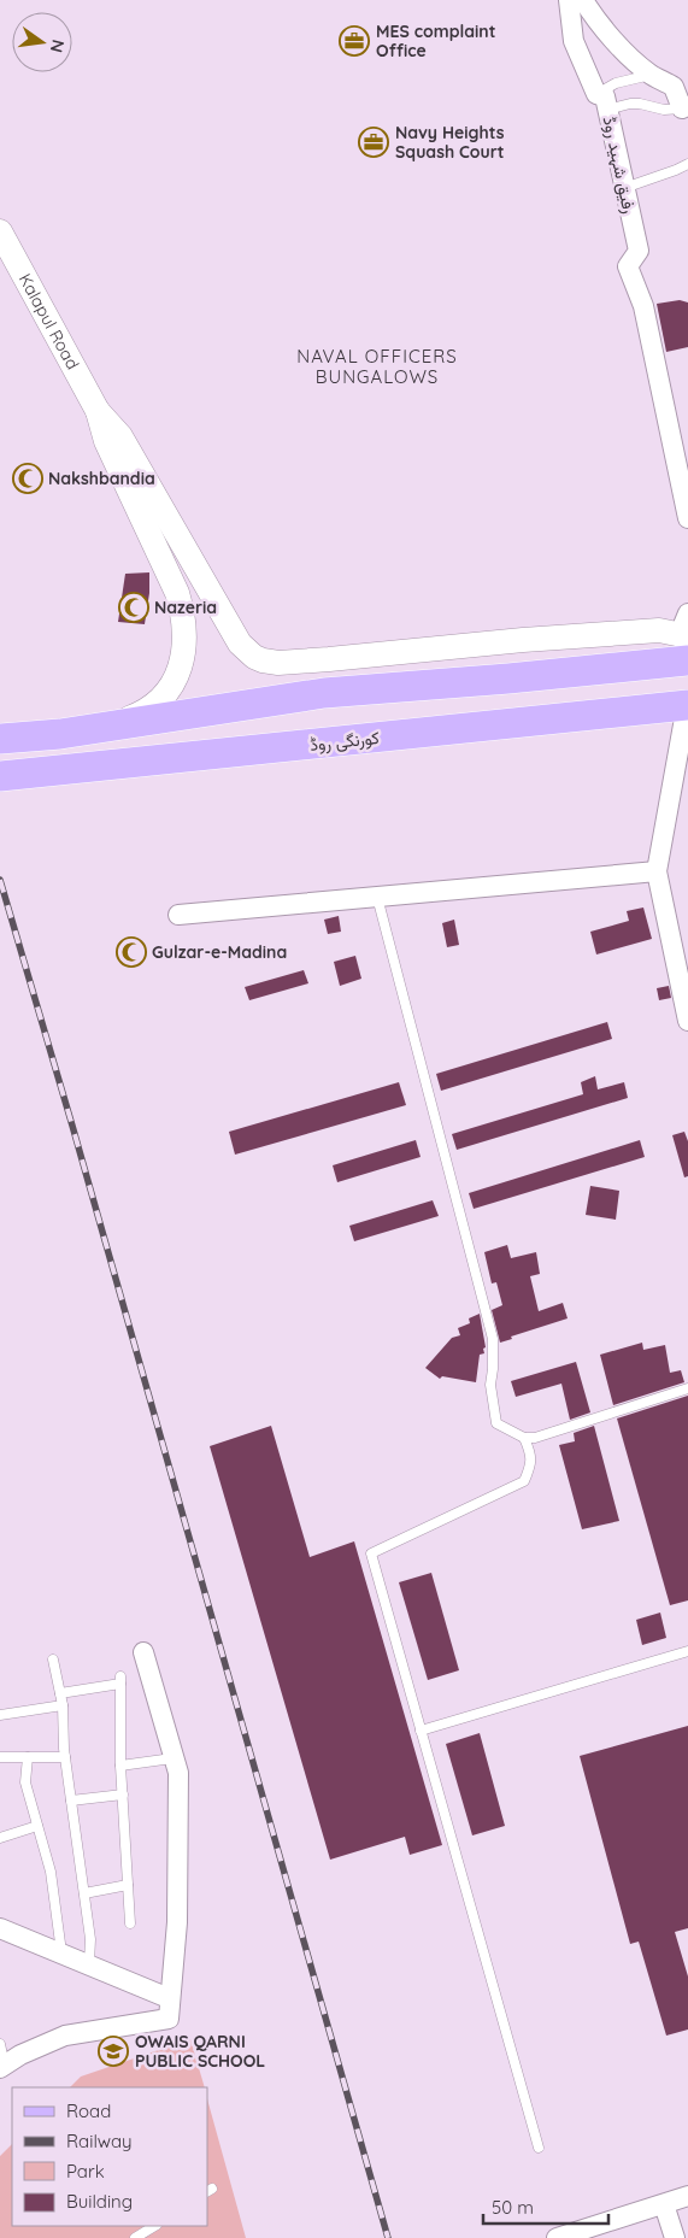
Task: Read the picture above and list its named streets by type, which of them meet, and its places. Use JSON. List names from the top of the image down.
{
  "streets": {
    "main road": ["کورنگی روڈ"],
    "street": ["رفیق شہید روڈ", "Kalapul Road"]
  },
  "districts": ["NAVAL OFFICERS BUNGALOWS"],
  "places": {
    "office": ["MES complaint Office", "Navy Heights Squash Court"],
    "mosque": ["Nakshbandia", "Nazeria", "Gulzar-e-Madina"],
    "school or university": ["OWAIS QARNI PUBLIC SCHOOL"]
  },
  "legend": [
    "Road",
    "Railway",
    "Park",
    "Building"
  ],
  "scale_bar": "50 m",
  "north": "right"
}
